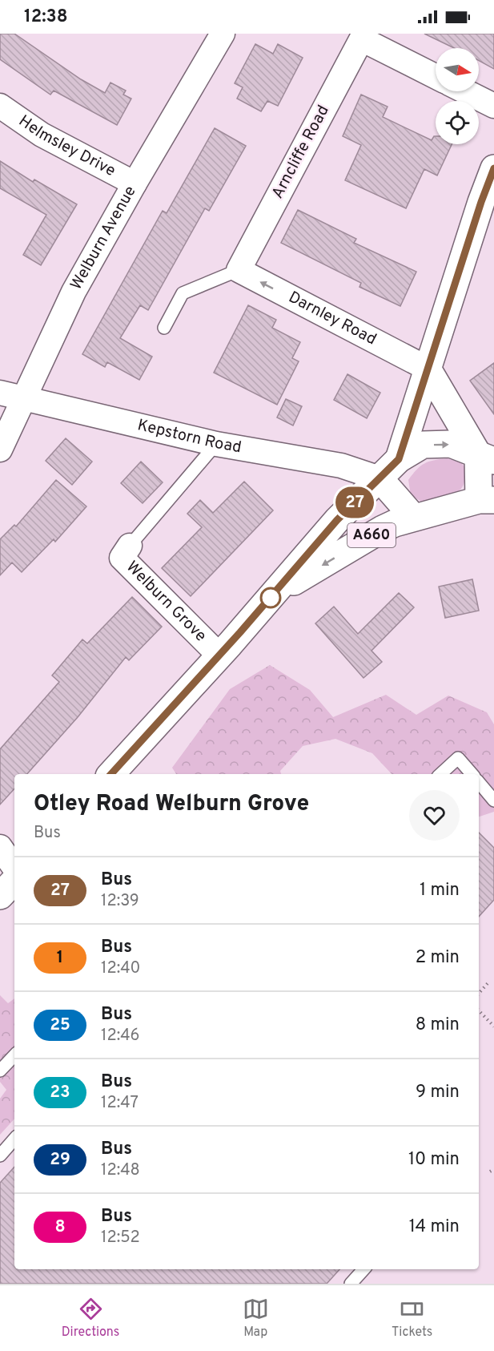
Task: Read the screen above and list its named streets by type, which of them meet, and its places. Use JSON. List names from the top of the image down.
{
  "streets": {
    "main road": ["A660"],
    "street": [
      "Helmsley Drive",
      "Arncliffe Road",
      "Welburn Avenue",
      "Darnley Road",
      "Kepstorn Road",
      "Welburn Grove"
    ]
  },
  "crossings": [
    ["Helmsley Drive", "Welburn Avenue"],
    ["Arncliffe Road", "Darnley Road"],
    ["Welburn Avenue", "Kepstorn Road"],
    ["Kepstorn Road", "A660"],
    ["A660", "Welburn Grove"]
  ],
  "one_way": ["Darnley Road"],
  "lines": ["bus line 27"],
  "north": "right",
  "page": {
    "status": "12:38",
    "on_map": "27",
    "heading": ["Otley Road Welburn Grove", "Bus"],
    "list": [
      {
        "mark": "27",
        "name": "Bus",
        "note": "12:39",
        "value": "1 min"
      },
      {
        "mark": "1",
        "name": "Bus",
        "note": "12:40",
        "value": "2 min"
      },
      {
        "mark": "25",
        "name": "Bus",
        "note": "12:46",
        "value": "8 min"
      },
      {
        "mark": "23",
        "name": "Bus",
        "note": "12:47",
        "value": "9 min"
      },
      {
        "mark": "29",
        "name": "Bus",
        "note": "12:48",
        "value": "10 min"
      },
      {
        "mark": "8",
        "name": "Bus",
        "note": "12:52",
        "value": "14 min"
      }
    ],
    "tabs": ["Directions", "Map", "Tickets"]
  }
}
